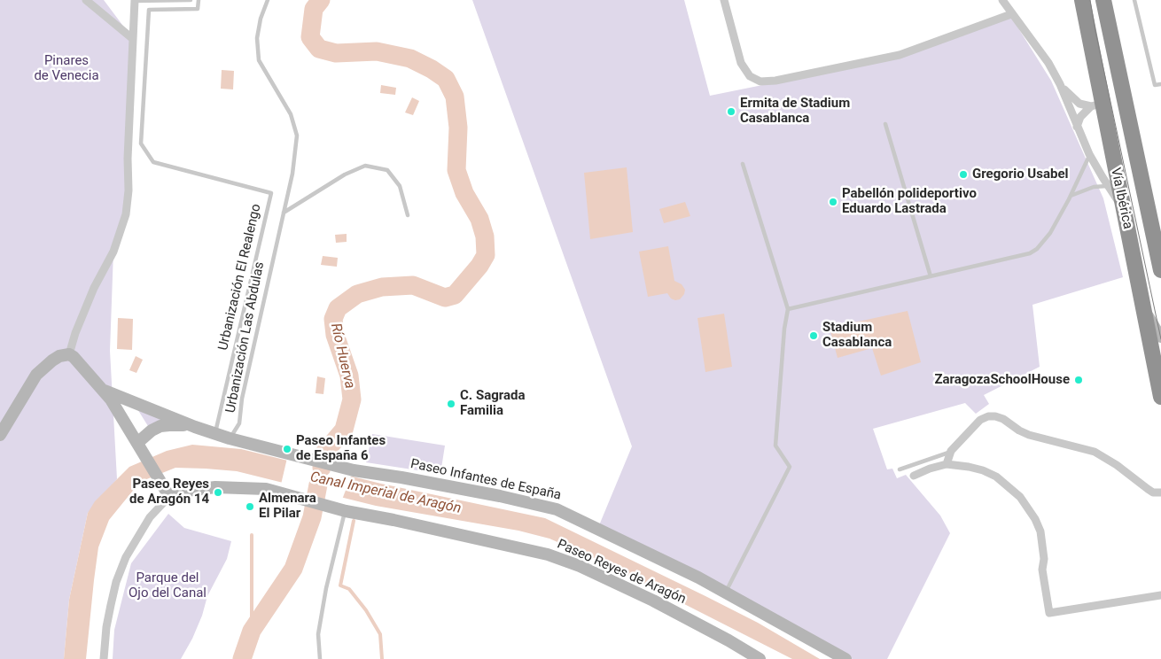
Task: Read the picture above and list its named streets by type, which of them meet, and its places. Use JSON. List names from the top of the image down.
{
  "streets": {
    "highway": ["Vía Ibérica"],
    "street": ["Paseo Infantes de España", "Paseo Reyes de Aragón"],
    "lane": ["Urbanización El Realengo", "Urbanización Las Abdulas"]
  },
  "crossings": [
    ["Urbanización El Realengo", "Paseo Infantes de España"],
    ["Urbanización Las Abdulas", "Paseo Infantes de España"],
    ["Paseo Infantes de España", "Paseo Reyes de Aragón"]
  ],
  "water": ["Río Huerva", "Canal Imperial de Aragón"],
  "parks": ["Pinares de Venecia", "Parque del Ojo del Canal"],
  "places": [
    "Ermita de Stadium Casablanca",
    "Gregorio Usabel",
    "Pabellón polideportivo Eduardo Lastrada",
    "Stadium Casablanca",
    "ZaragozaSchoolHouse",
    "C. Sagrada Familia",
    "Paseo Infantes de España 6",
    "Paseo Reyes de Aragón 14",
    "Almenara El Pilar"
  ]
}
